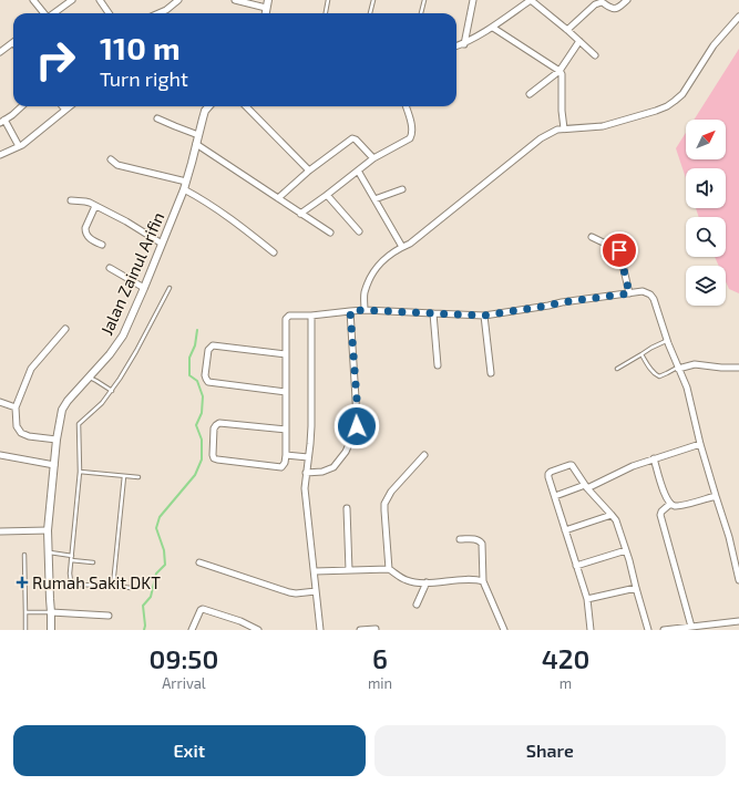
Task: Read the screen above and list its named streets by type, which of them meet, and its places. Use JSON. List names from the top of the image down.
{
  "streets": {
    "street": ["Jalan Zainul Arifin"]
  },
  "places": {
    "health": ["Rumah Sakit DKT"]
  },
  "north": "top right",
  "page": {
    "turn": ["110 m", "Turn right"],
    "eta": [
      "09:50",
      "Arrival",
      "6",
      "min",
      "420",
      "m"
    ],
    "buttons": ["Exit", "Share"]
  }
}
